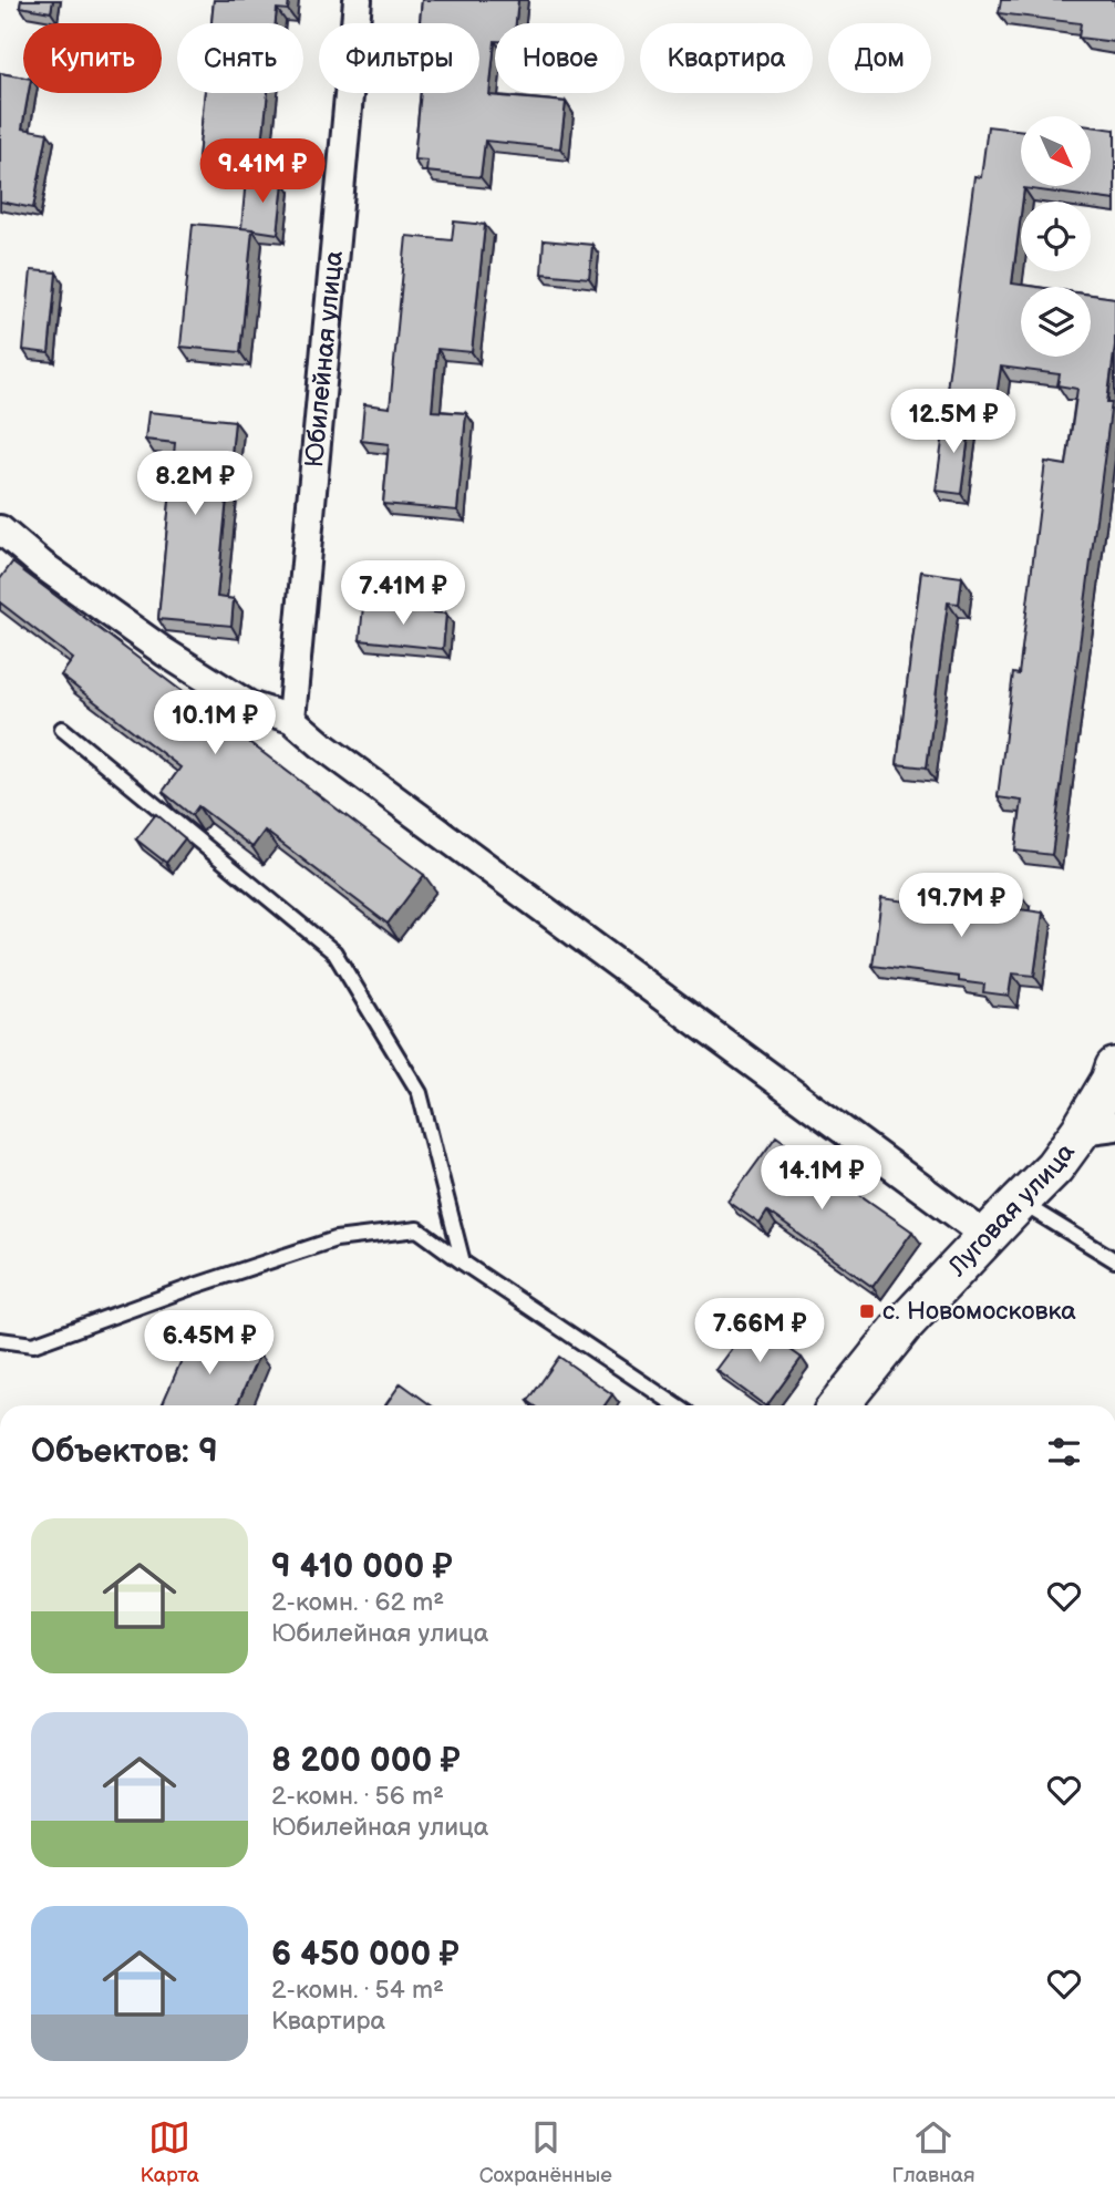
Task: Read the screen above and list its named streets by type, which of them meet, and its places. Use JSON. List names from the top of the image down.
{
  "streets": {
    "street": ["Юбилейная улица", "Луговая улица"]
  },
  "places": {
    "transit": ["с. Новомосковка"]
  },
  "north": "bottom right",
  "page": {
    "chip": [
      "Купить",
      "Снять",
      "Фильтры",
      "Новое",
      "Квартира",
      "Дом"
    ],
    "price": [
      "9.41M ₽",
      "12.5M ₽",
      "8.2M ₽",
      "7.41M ₽",
      "10.1M ₽",
      "19.7M ₽",
      "14.1M ₽",
      "7.66M ₽",
      "6.45M ₽"
    ],
    "heading": "Объектов: 9",
    "list": [
      {
        "name": "9 410 000 ₽",
        "note": "2-комн. · 62 m² · Юбилейная улица"
      },
      {
        "name": "8 200 000 ₽",
        "note": "2-комн. · 56 m² · Юбилейная улица"
      },
      {
        "name": "6 450 000 ₽",
        "note": "2-комн. · 54 m² · Квартира"
      }
    ],
    "tabs": ["Карта", "Сохранённые", "Главная"]
  }
}
